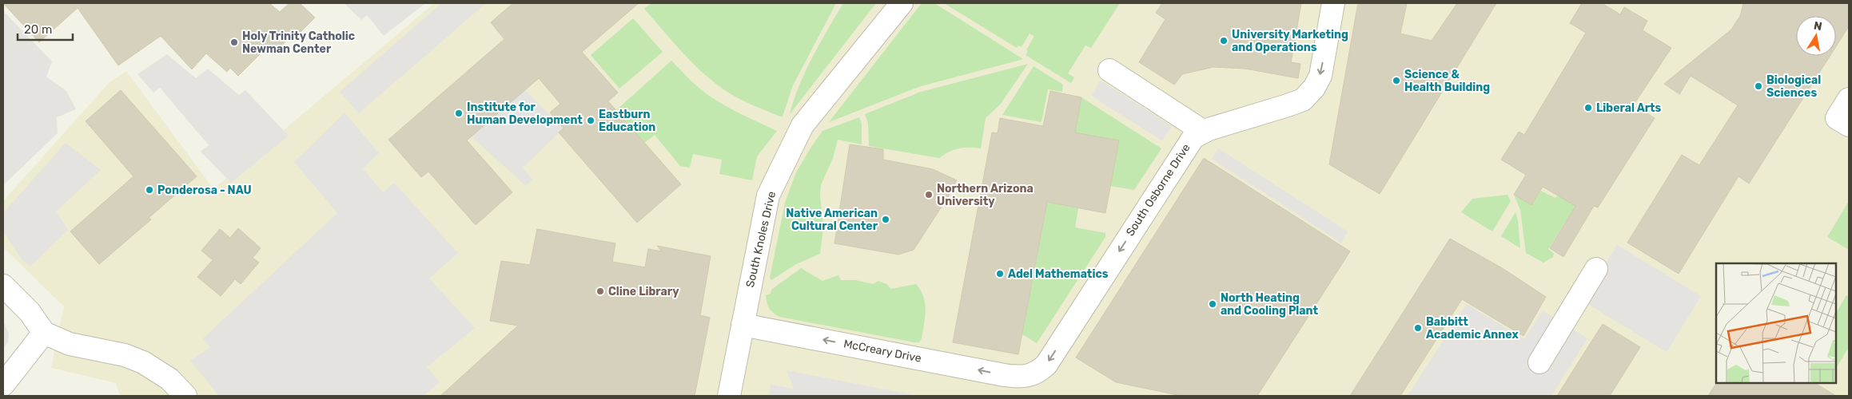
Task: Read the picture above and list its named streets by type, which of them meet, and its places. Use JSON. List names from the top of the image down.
{
  "streets": {
    "street": ["South Osborne Drive", "South Knoles Drive", "McCreary Drive"]
  },
  "crossings": [
    ["South Osborne Drive", "McCreary Drive"],
    ["South Knoles Drive", "McCreary Drive"]
  ],
  "one_way": ["South Osborne Drive", "McCreary Drive"],
  "places": [
    "University Marketing and Operations",
    "Holy Trinity Catholic Newman Center",
    "Science & Health Building",
    "Biological Sciences",
    "Liberal Arts",
    "Institute for Human Development",
    "Eastburn Education",
    "Ponderosa - NAU",
    "Northern Arizona University",
    "Native American Cultural Center",
    "Adel Mathematics",
    "Cline Library",
    "North Heating and Cooling Plant",
    "Babbitt Academic Annex"
  ],
  "scale_bar": "20 m",
  "north": "top"
}
